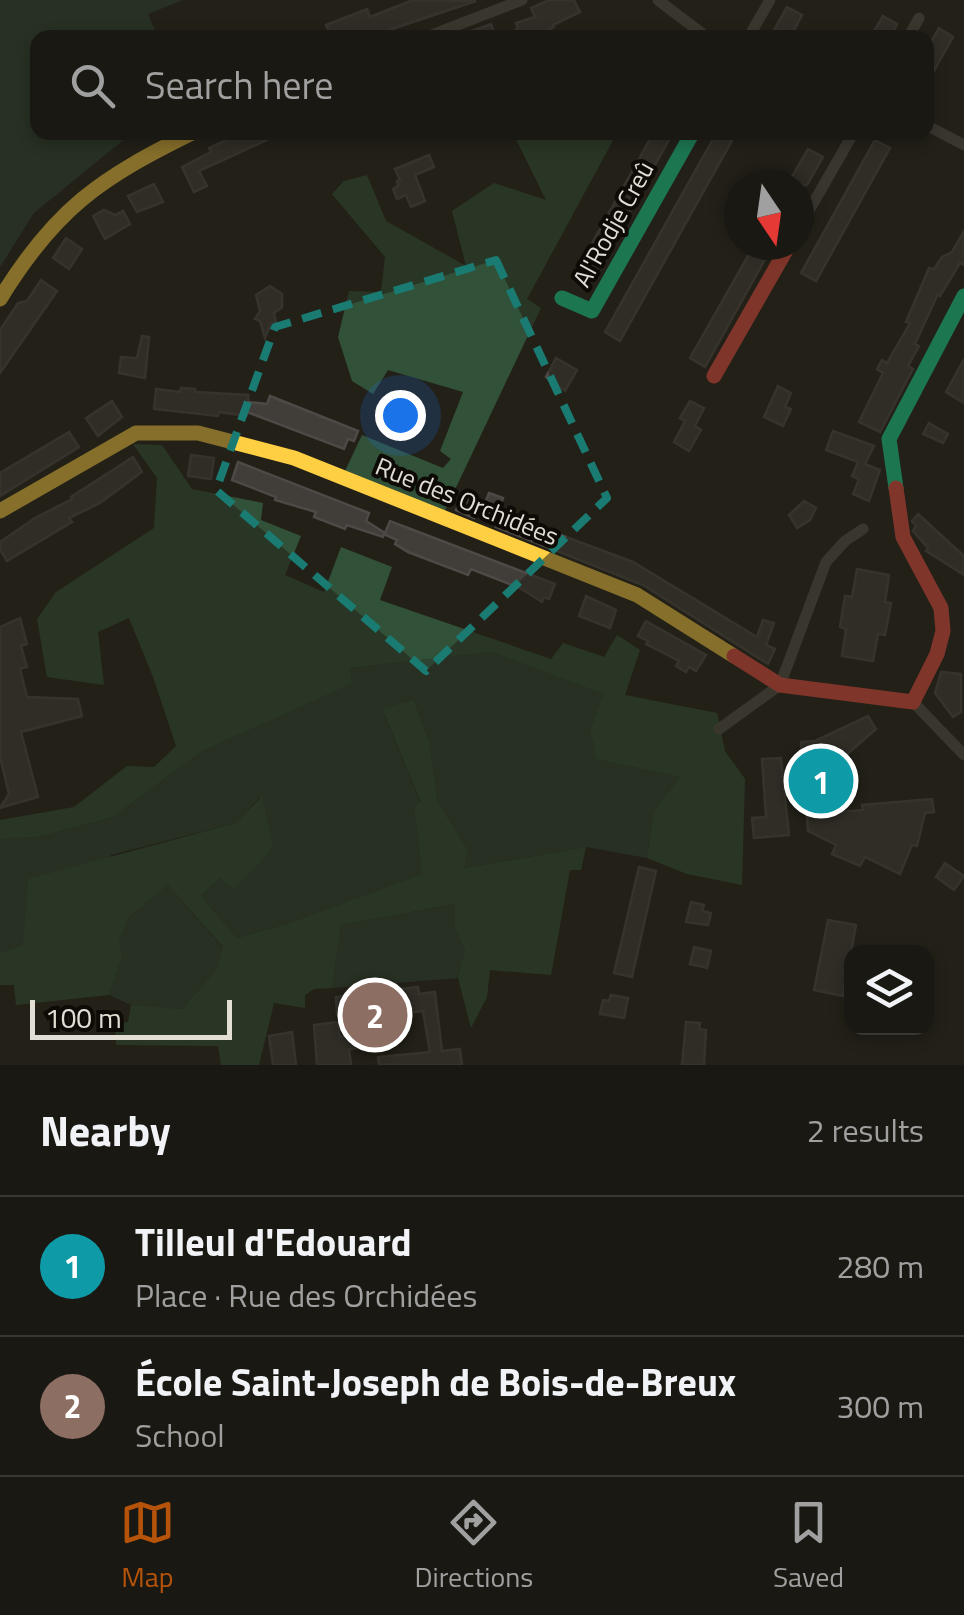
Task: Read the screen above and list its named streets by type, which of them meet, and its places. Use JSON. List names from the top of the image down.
{
  "streets": {
    "street": ["Al'Rodje Creû", "Rue des Orchidées"]
  },
  "scale_bar": "100 m",
  "north": "bottom",
  "page": {
    "search": "Search here",
    "pins": ["1", "2"],
    "scale": "100 m",
    "heading": ["Nearby", "2 results"],
    "list": [
      {
        "mark": "1",
        "name": "Tilleul d'Edouard",
        "note": "Place · Rue des Orchidées",
        "value": "280 m"
      },
      {
        "mark": "2",
        "name": "École Saint-Joseph de Bois-de-Breux",
        "note": "School",
        "value": "300 m"
      }
    ],
    "nav": ["Map", "Directions", "Saved"]
  }
}
